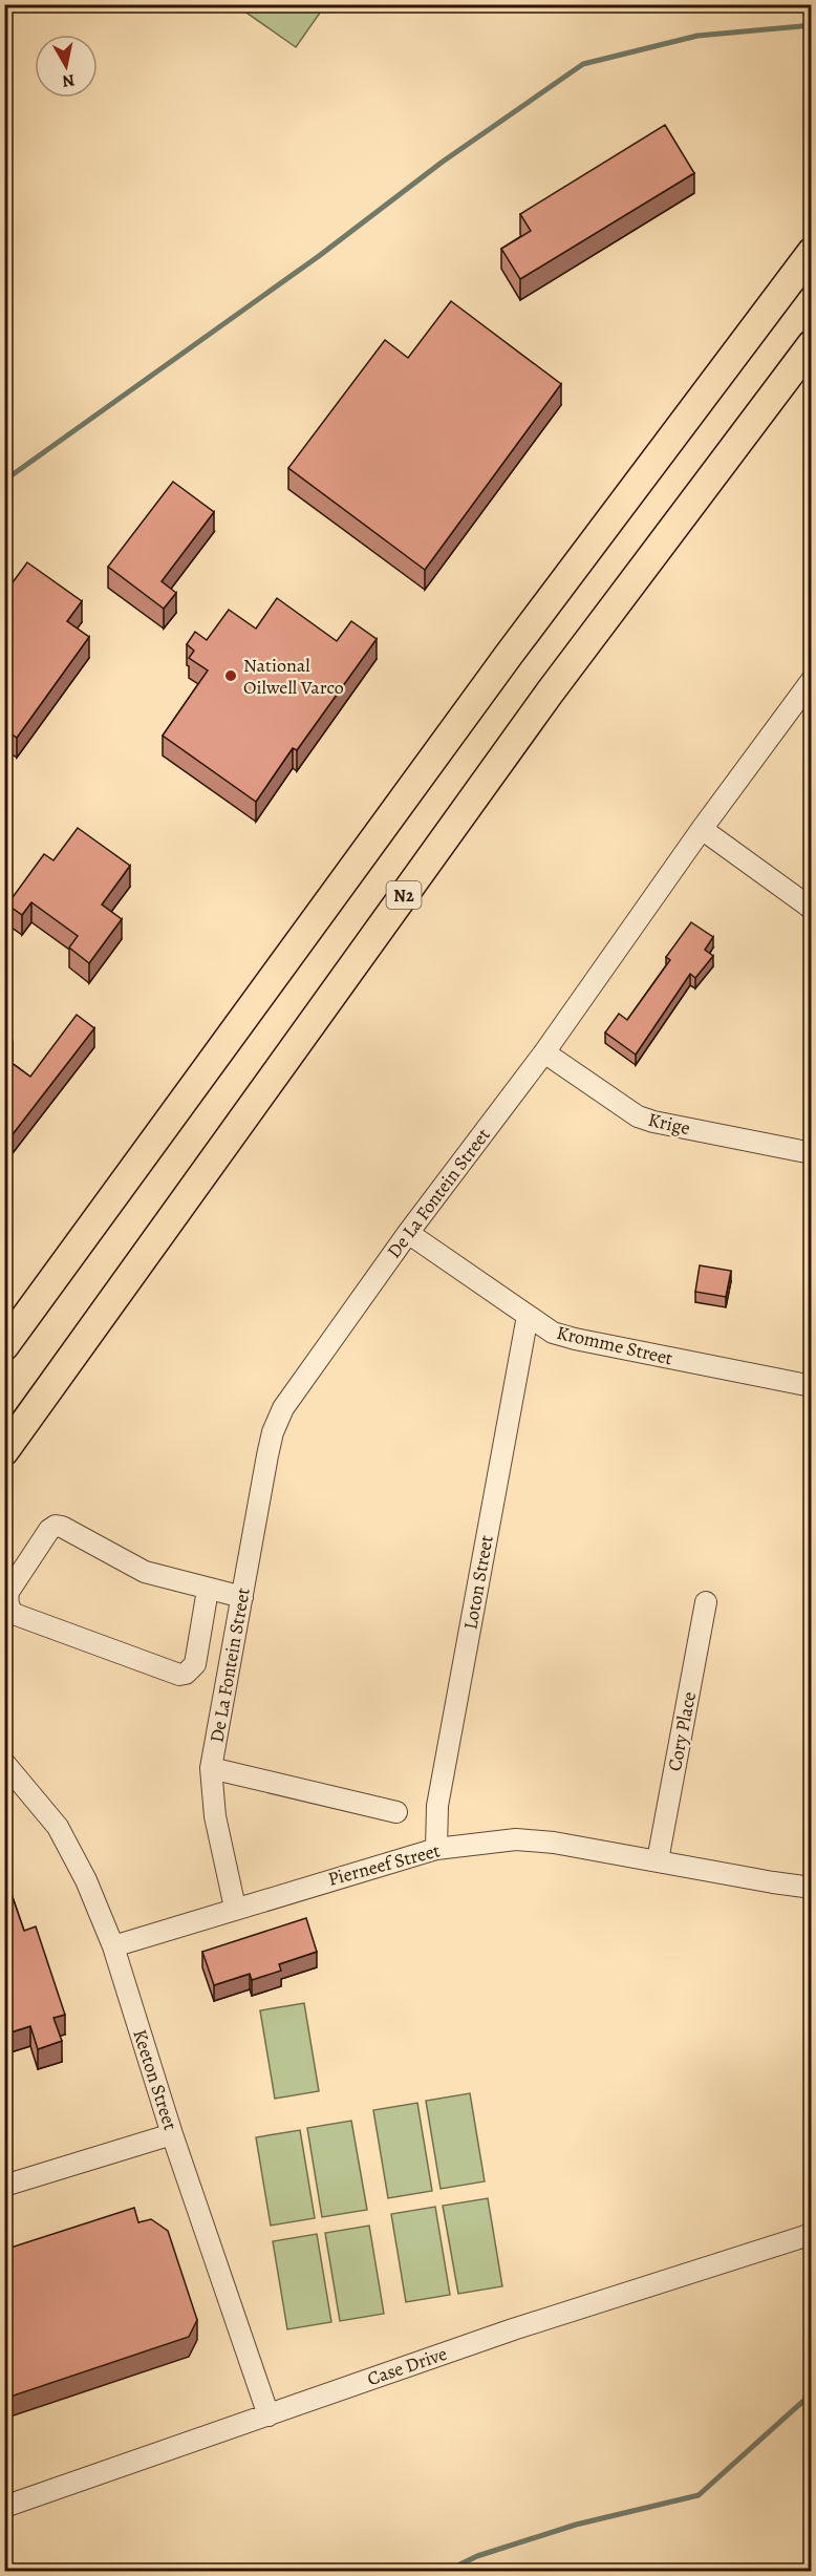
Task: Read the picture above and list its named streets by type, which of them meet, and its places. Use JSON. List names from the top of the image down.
{
  "streets": {
    "highway": ["N2"],
    "street": [
      "Krige",
      "De La Fontein Street",
      "Kromme Street",
      "Loton Street",
      "Cory Place",
      "Pierneef Street",
      "Keeton Street",
      "Case Drive"
    ]
  },
  "crossings": [
    ["Krige", "De La Fontein Street"],
    ["De La Fontein Street", "Kromme Street"],
    ["De La Fontein Street", "Pierneef Street"],
    ["Kromme Street", "Loton Street"],
    ["Loton Street", "Pierneef Street"],
    ["Cory Place", "Pierneef Street"],
    ["Pierneef Street", "Keeton Street"],
    ["Keeton Street", "Case Drive"]
  ],
  "places": ["National Oilwell Varco"],
  "north": "bottom"
}
